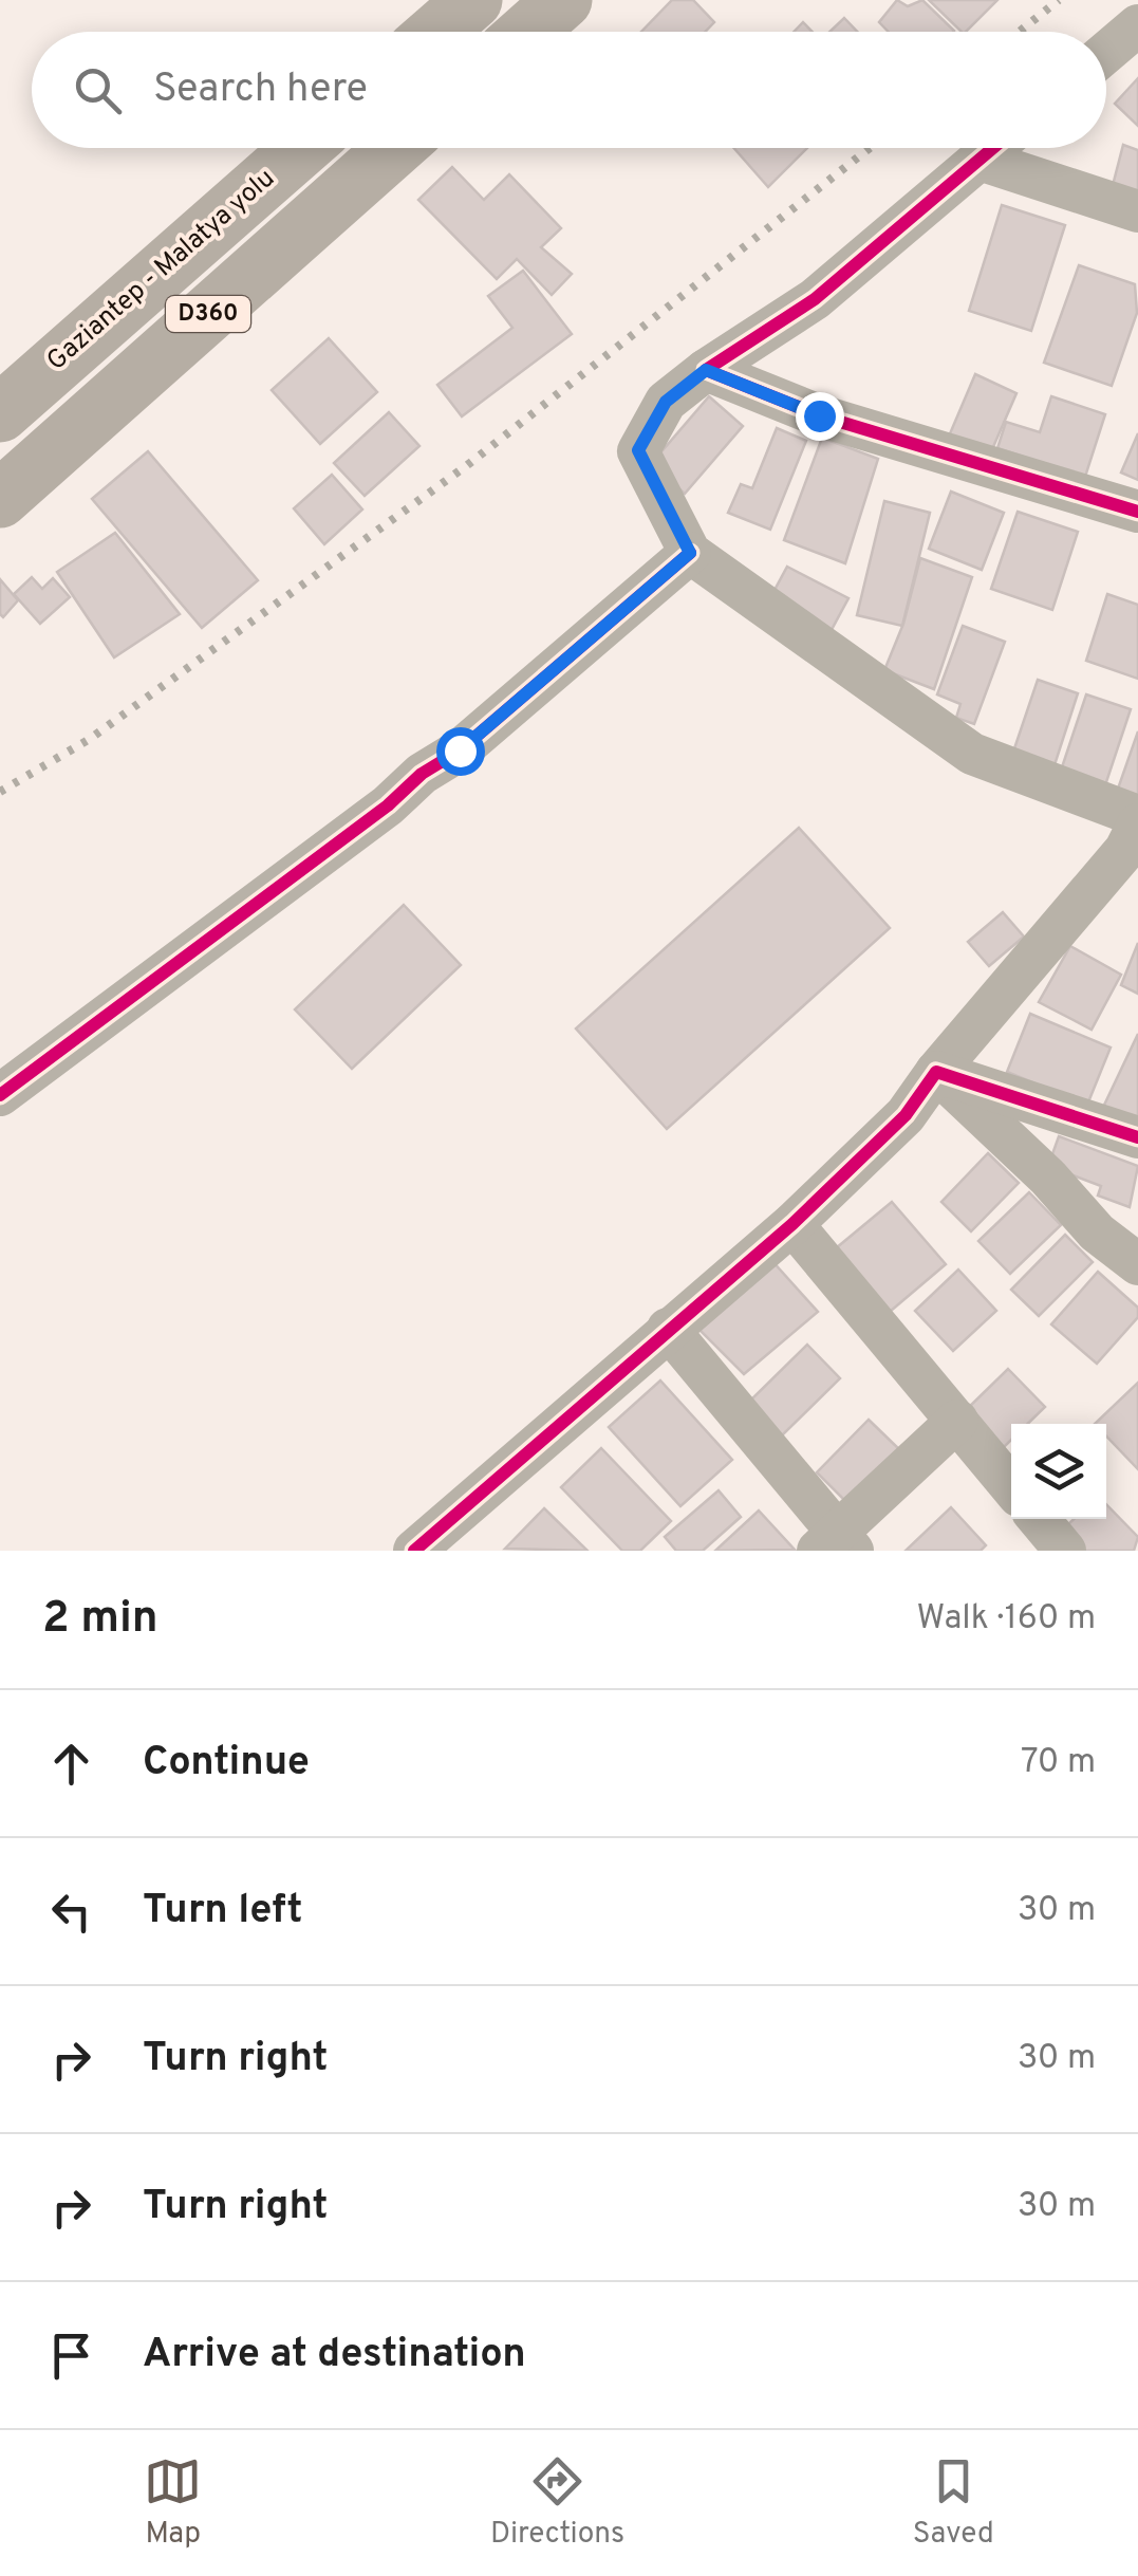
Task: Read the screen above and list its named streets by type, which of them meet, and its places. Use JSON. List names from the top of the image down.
{
  "streets": {
    "highway": ["Gaziantep - Malatya yolu", "D360"]
  },
  "page": {
    "search": "Search here",
    "heading": ["2 min", "Walk · 160 m"],
    "list": [
      ["Continue", "70 m"],
      ["Turn left", "30 m"],
      ["Turn right", "30 m"],
      ["Turn right", "30 m"],
      "Arrive at destination"
    ],
    "nav": ["Map", "Directions", "Saved"]
  }
}
